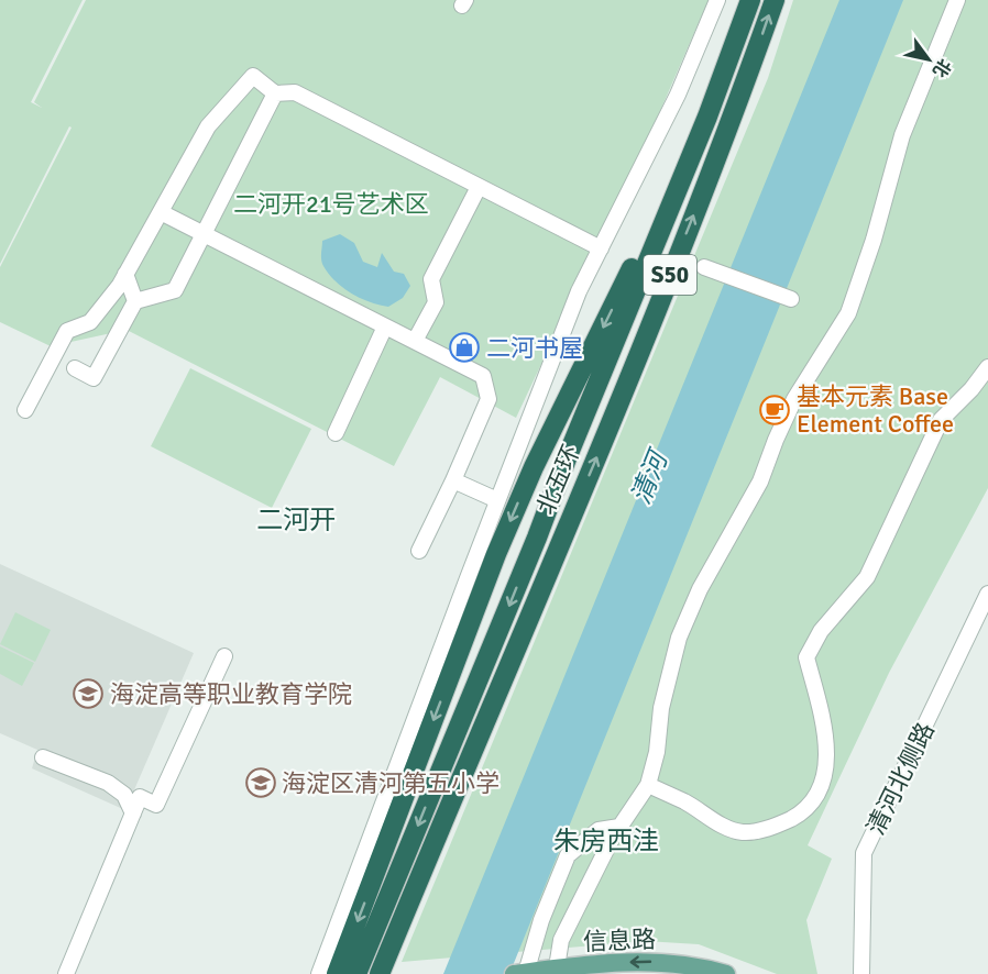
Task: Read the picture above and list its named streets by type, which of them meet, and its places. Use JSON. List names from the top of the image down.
{
  "streets": {
    "highway": ["S50", "北五环"],
    "main road": ["信息路"],
    "street": ["清河北侧路"]
  },
  "one_way": ["信息路"],
  "districts": ["二河开", "朱房西洼"],
  "water": ["清河"],
  "parks": ["二河开21号艺术区"],
  "places": {
    "shop": ["二河书屋"],
    "cafe": ["基本元素 Base Element Coffee"],
    "school or university": ["海淀高等职业教育学院", "海淀区清河第五小学"]
  },
  "north": "bottom right"
}
